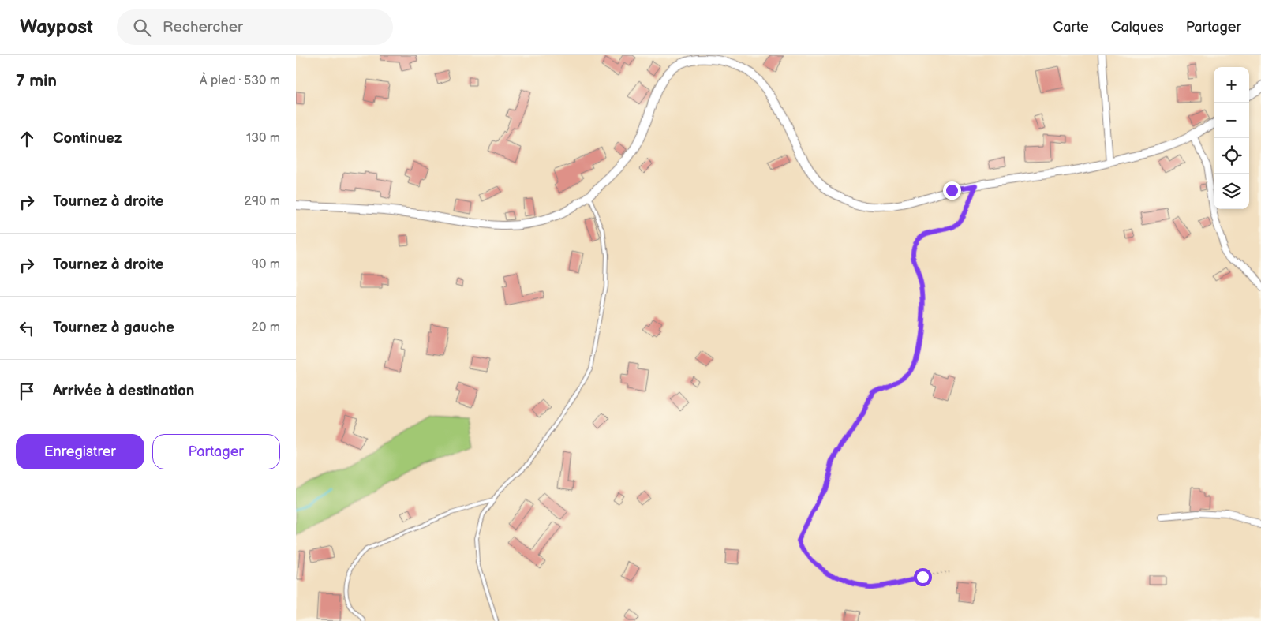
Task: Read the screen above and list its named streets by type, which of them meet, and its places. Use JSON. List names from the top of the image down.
{
  "page": {
    "header": "Waypost",
    "search": "Rechercher",
    "nav": ["Carte", "Calques", "Partager"],
    "heading": ["7 min", "À pied · 530 m"],
    "map_buttons": ["+", "−"],
    "list": [
      ["Continuez", "130 m"],
      ["Tournez à droite", "290 m"],
      ["Tournez à droite", "90 m"],
      ["Tournez à gauche", "20 m"],
      "Arrivée à destination"
    ],
    "buttons": ["Enregistrer", "Partager"]
  }
}
